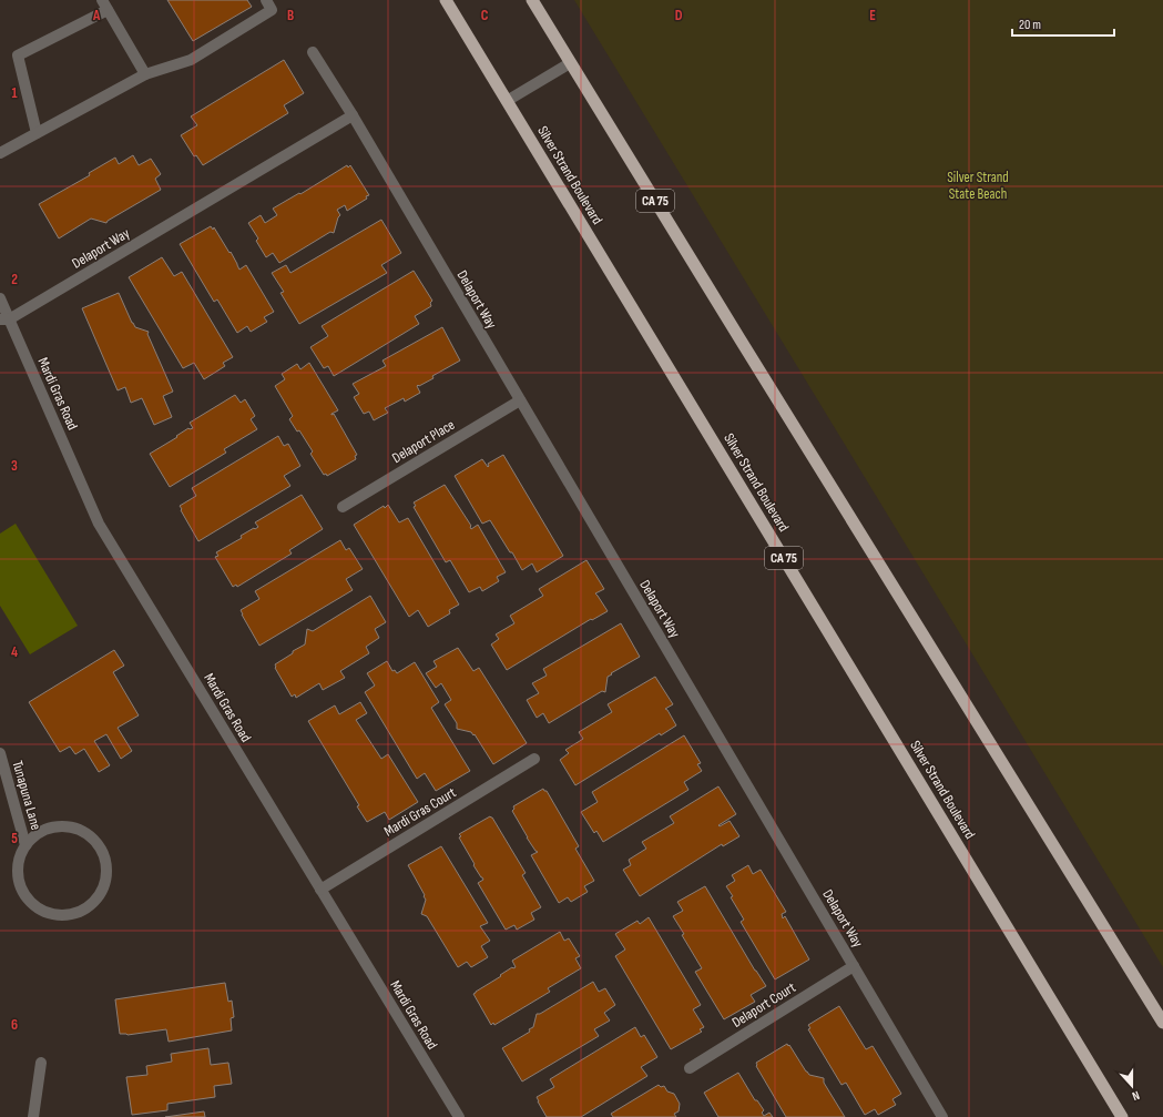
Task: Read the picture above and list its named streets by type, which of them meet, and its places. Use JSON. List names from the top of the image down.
{
  "streets": {
    "highway": ["Silver Strand Boulevard", "CA 75"],
    "street": [
      "Delaport Way",
      "Mardi Gras Road",
      "Delaport Place",
      "Tunapuna Lane",
      "Mardi Gras Court",
      "Delaport Court"
    ]
  },
  "crossings": [
    ["Delaport Way", "Mardi Gras Road"],
    ["Delaport Way", "Delaport Place"],
    ["Delaport Way", "Delaport Court"],
    ["Mardi Gras Road", "Mardi Gras Court"]
  ],
  "parks": ["Silver Strand State Beach"],
  "scale_bar": "20 m",
  "north": "bottom",
  "grid": {
    "columns": [
      "A",
      "B",
      "C",
      "D",
      "E"
    ],
    "rows": [
      "1",
      "2",
      "3",
      "4",
      "5",
      "6"
    ]
  }
}
